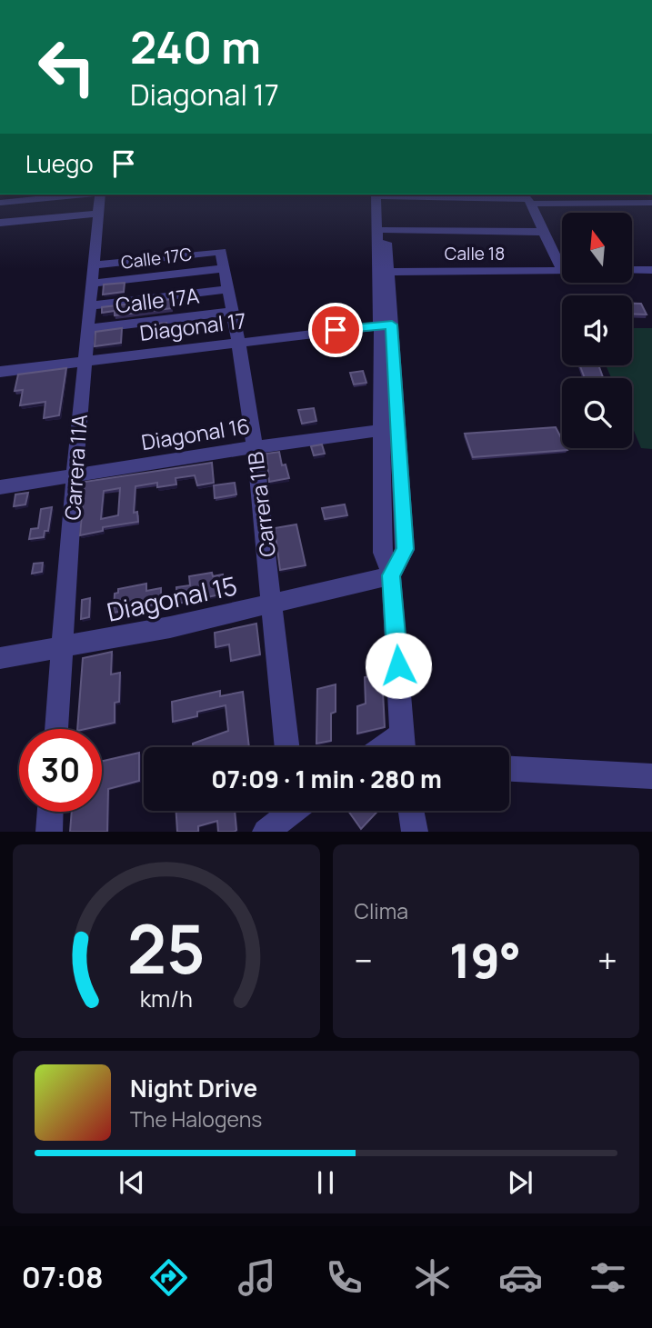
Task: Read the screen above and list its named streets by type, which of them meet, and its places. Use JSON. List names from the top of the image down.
{
  "streets": {
    "street": [
      "Calle 18",
      "Calle 17C",
      "Calle 17A",
      "Diagonal 17",
      "Diagonal 16",
      "Carrera 11A",
      "Carrera 11B",
      "Diagonal 15"
    ]
  },
  "crossings": [
    ["Calle 17C", "Carrera 11A"],
    ["Calle 17C", "Carrera 11B"],
    ["Calle 17A", "Carrera 11A"],
    ["Calle 17A", "Carrera 11B"],
    ["Diagonal 17", "Carrera 11A"],
    ["Diagonal 17", "Carrera 11B"],
    ["Diagonal 16", "Carrera 11A"],
    ["Diagonal 16", "Carrera 11B"],
    ["Carrera 11A", "Diagonal 15"],
    ["Carrera 11B", "Diagonal 15"]
  ],
  "north": "top",
  "page": {
    "turn": ["240 m", "Diagonal 17"],
    "then": "Luego",
    "limit": "30",
    "trip": "07:09 · 1 min · 280 m",
    "tile": "Clima",
    "heat": ["−", "19°", "+"],
    "song": ["Night Drive", "The Halogens"],
    "tabs": "07:08",
    "gauge": ["25", "km/h"]
  }
}
